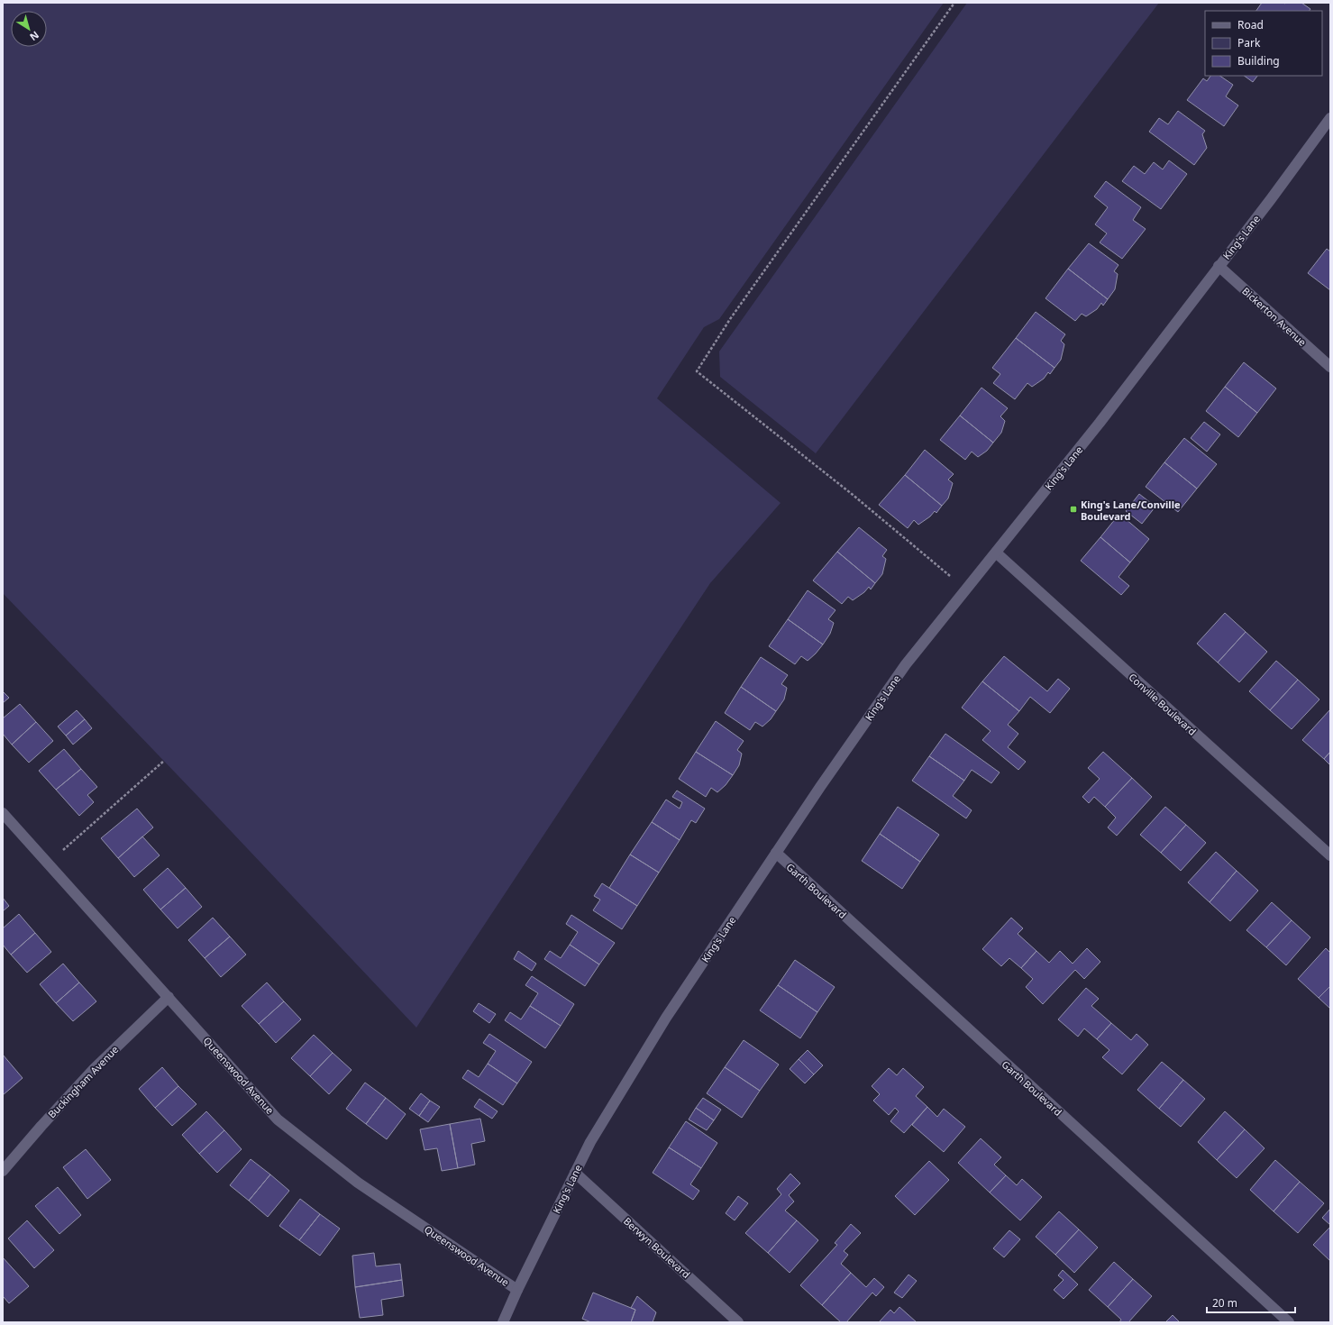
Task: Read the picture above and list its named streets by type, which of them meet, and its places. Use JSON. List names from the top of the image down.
{
  "streets": {
    "street": [
      "King's Lane",
      "Bickerton Avenue",
      "Conville Boulevard",
      "Garth Boulevard",
      "Queenswood Avenue",
      "Buckingham Avenue",
      "Berwyn Boulevard"
    ]
  },
  "crossings": [
    ["King's Lane", "Bickerton Avenue"],
    ["King's Lane", "Conville Boulevard"],
    ["King's Lane", "Garth Boulevard"],
    ["King's Lane", "Queenswood Avenue"],
    ["King's Lane", "Berwyn Boulevard"],
    ["Queenswood Avenue", "Buckingham Avenue"]
  ],
  "places": {
    "transit": ["King's Lane/Conville Boulevard"]
  },
  "legend": ["Road", "Park", "Building"],
  "scale_bar": "20 m",
  "north": "bottom right"
}
